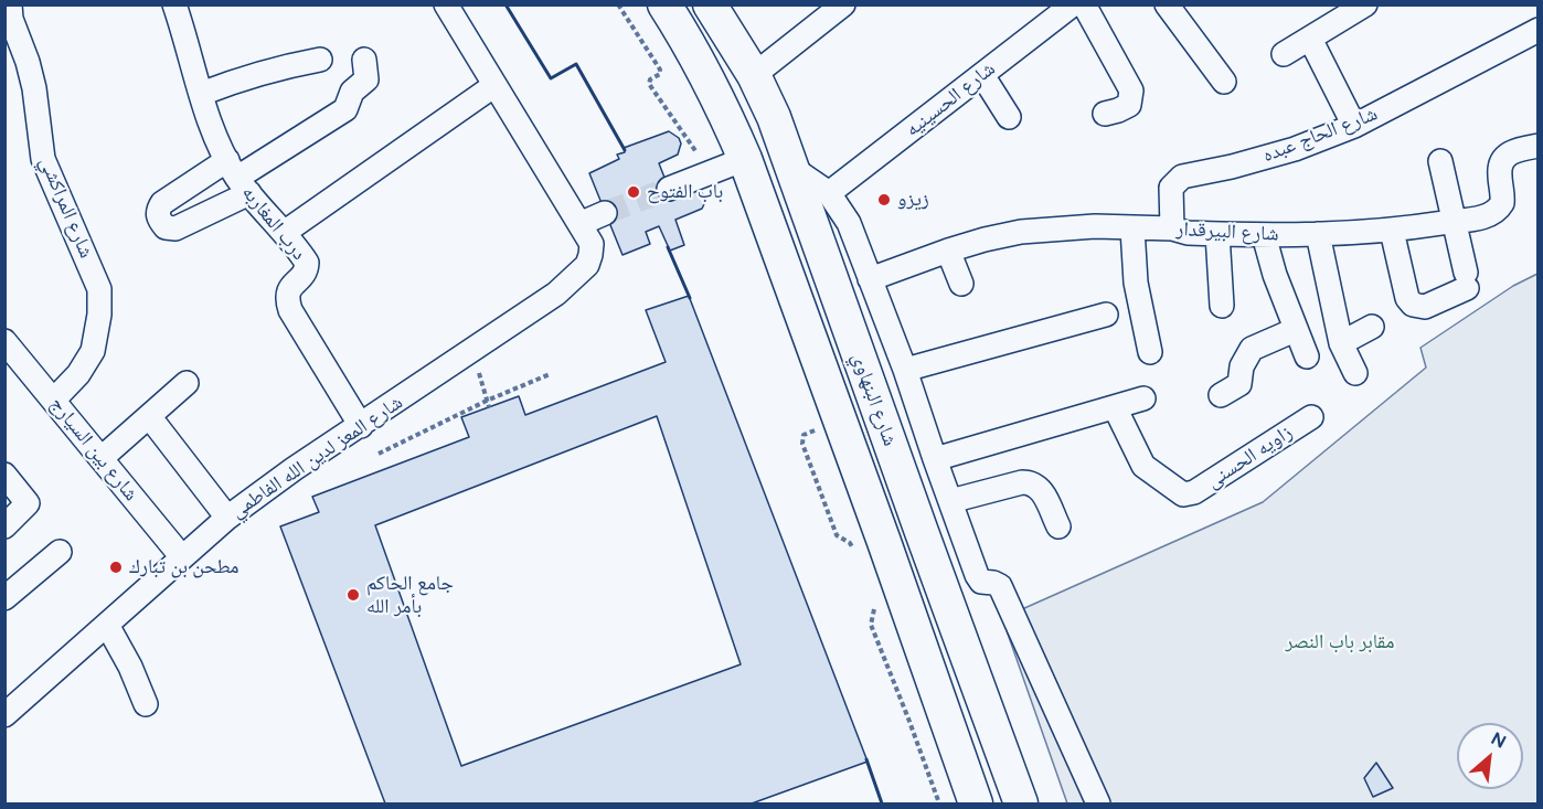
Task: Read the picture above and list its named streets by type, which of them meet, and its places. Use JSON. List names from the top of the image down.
{
  "streets": {
    "main road": ["شارع البنهاوي"],
    "street": [
      "شارع الحسينيه",
      "شارع الحاج عبده",
      "شارع المراكشي",
      "درب المغاربه",
      "شارع البيرقدار",
      "شارع بين السيارج",
      "شارع المعز لدين الله الفاطمي",
      "زاويه الحسنى"
    ]
  },
  "crossings": [
    ["شارع الحاج عبده", "شارع البيرقدار"],
    ["شارع المراكشي", "شارع بين السيارج"],
    ["درب المغاربه", "شارع المعز لدين الله الفاطمي"],
    ["شارع بين السيارج", "شارع المعز لدين الله الفاطمي"]
  ],
  "parks": ["مقابر باب النصر"],
  "places": [
    "باب الفتوح",
    "زيزو",
    "مطحن بن تبارك",
    "جامع الحاكم بأمر الله"
  ],
  "north": "top right"
}
